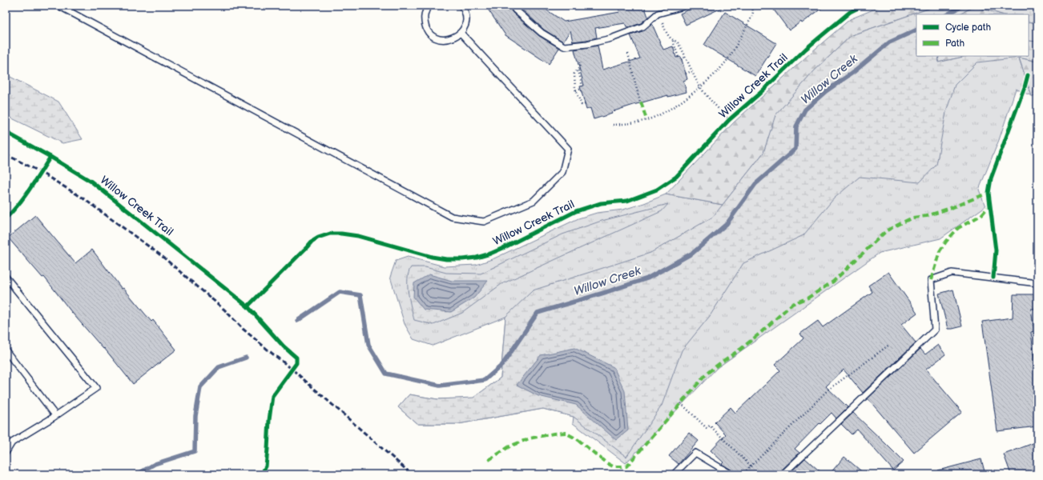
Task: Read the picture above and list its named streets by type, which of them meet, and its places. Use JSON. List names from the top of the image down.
{
  "streets": {
    "cycle path": ["Willow Creek Trail"]
  },
  "water": ["Willow Creek"],
  "legend": ["Cycle path", "Path"]
}
